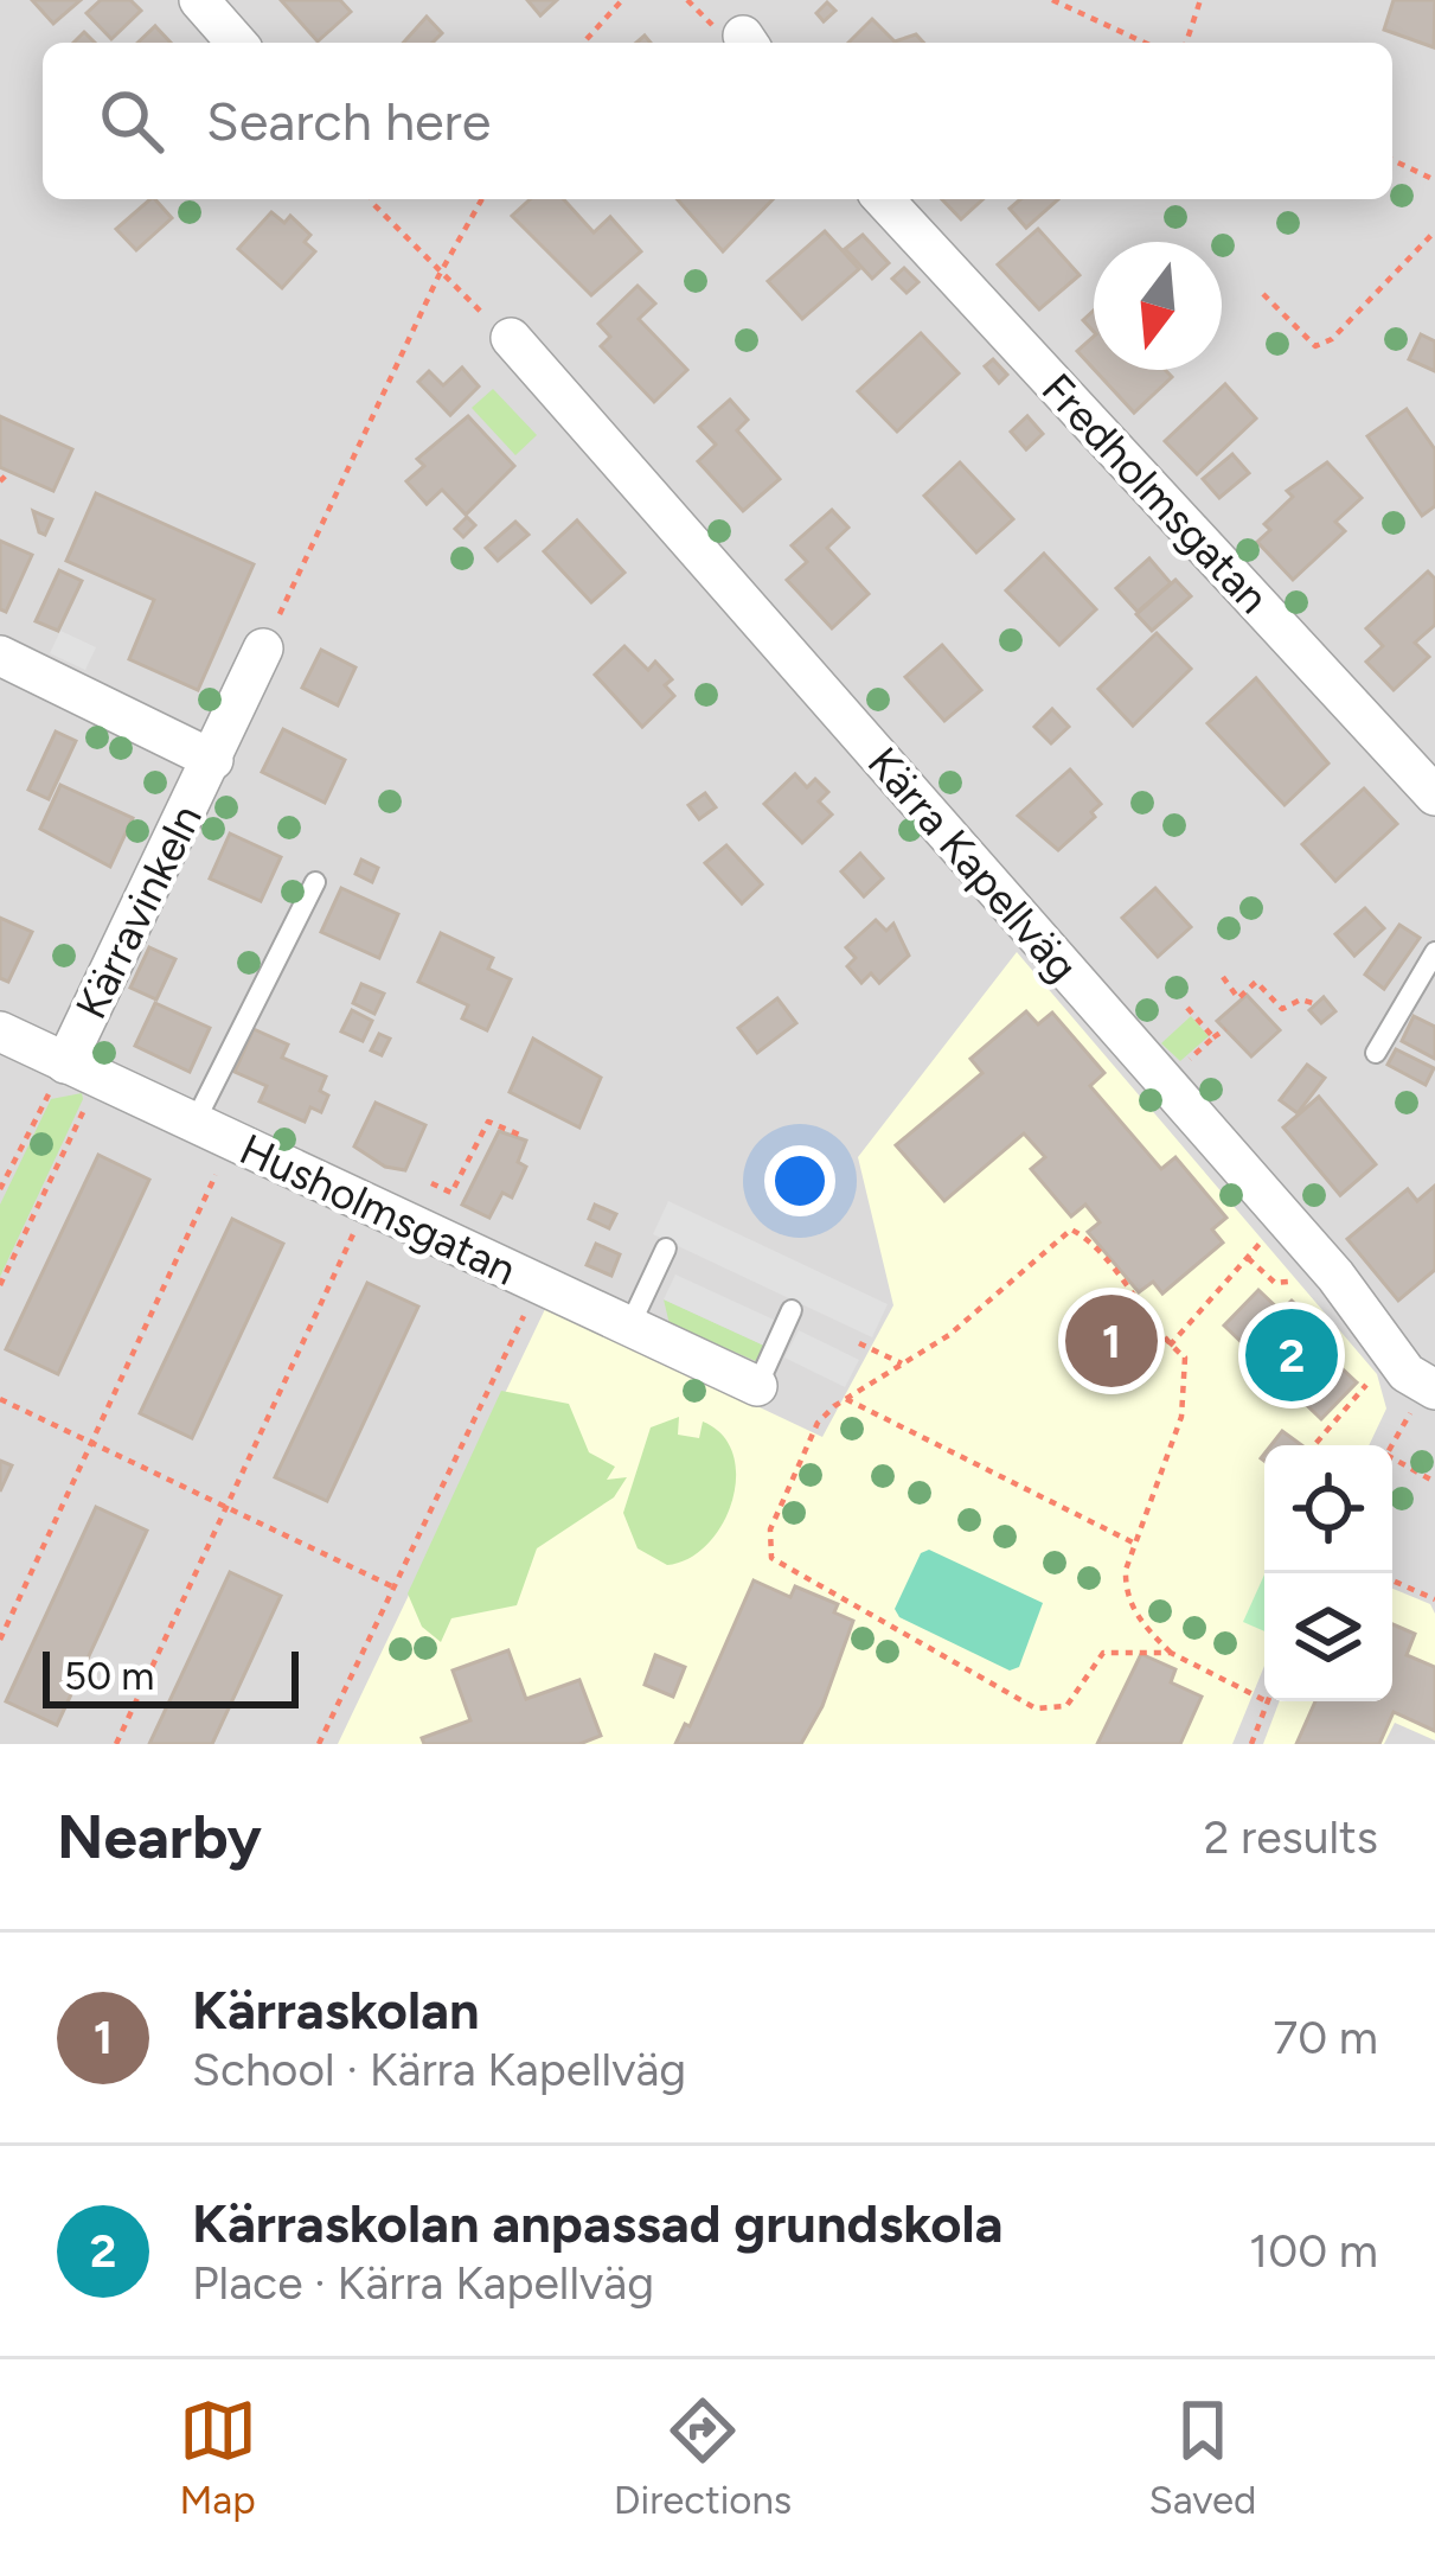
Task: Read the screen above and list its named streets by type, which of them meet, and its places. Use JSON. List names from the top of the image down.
{
  "streets": {
    "street": [
      "Fredholmsgatan",
      "Kärra Kapellväg",
      "Kärravinkeln",
      "Husholmsgatan"
    ]
  },
  "crossings": [
    ["Kärravinkeln", "Husholmsgatan"]
  ],
  "scale_bar": "50 m",
  "north": "bottom",
  "page": {
    "search": "Search here",
    "pins": ["1", "2"],
    "scale": "50 m",
    "heading": ["Nearby", "2 results"],
    "list": [
      {
        "mark": "1",
        "name": "Kärraskolan",
        "note": "School · Kärra Kapellväg",
        "value": "70 m"
      },
      {
        "mark": "2",
        "name": "Kärraskolan anpassad grundskola",
        "note": "Place · Kärra Kapellväg",
        "value": "100 m"
      }
    ],
    "nav": ["Map", "Directions", "Saved"]
  }
}
